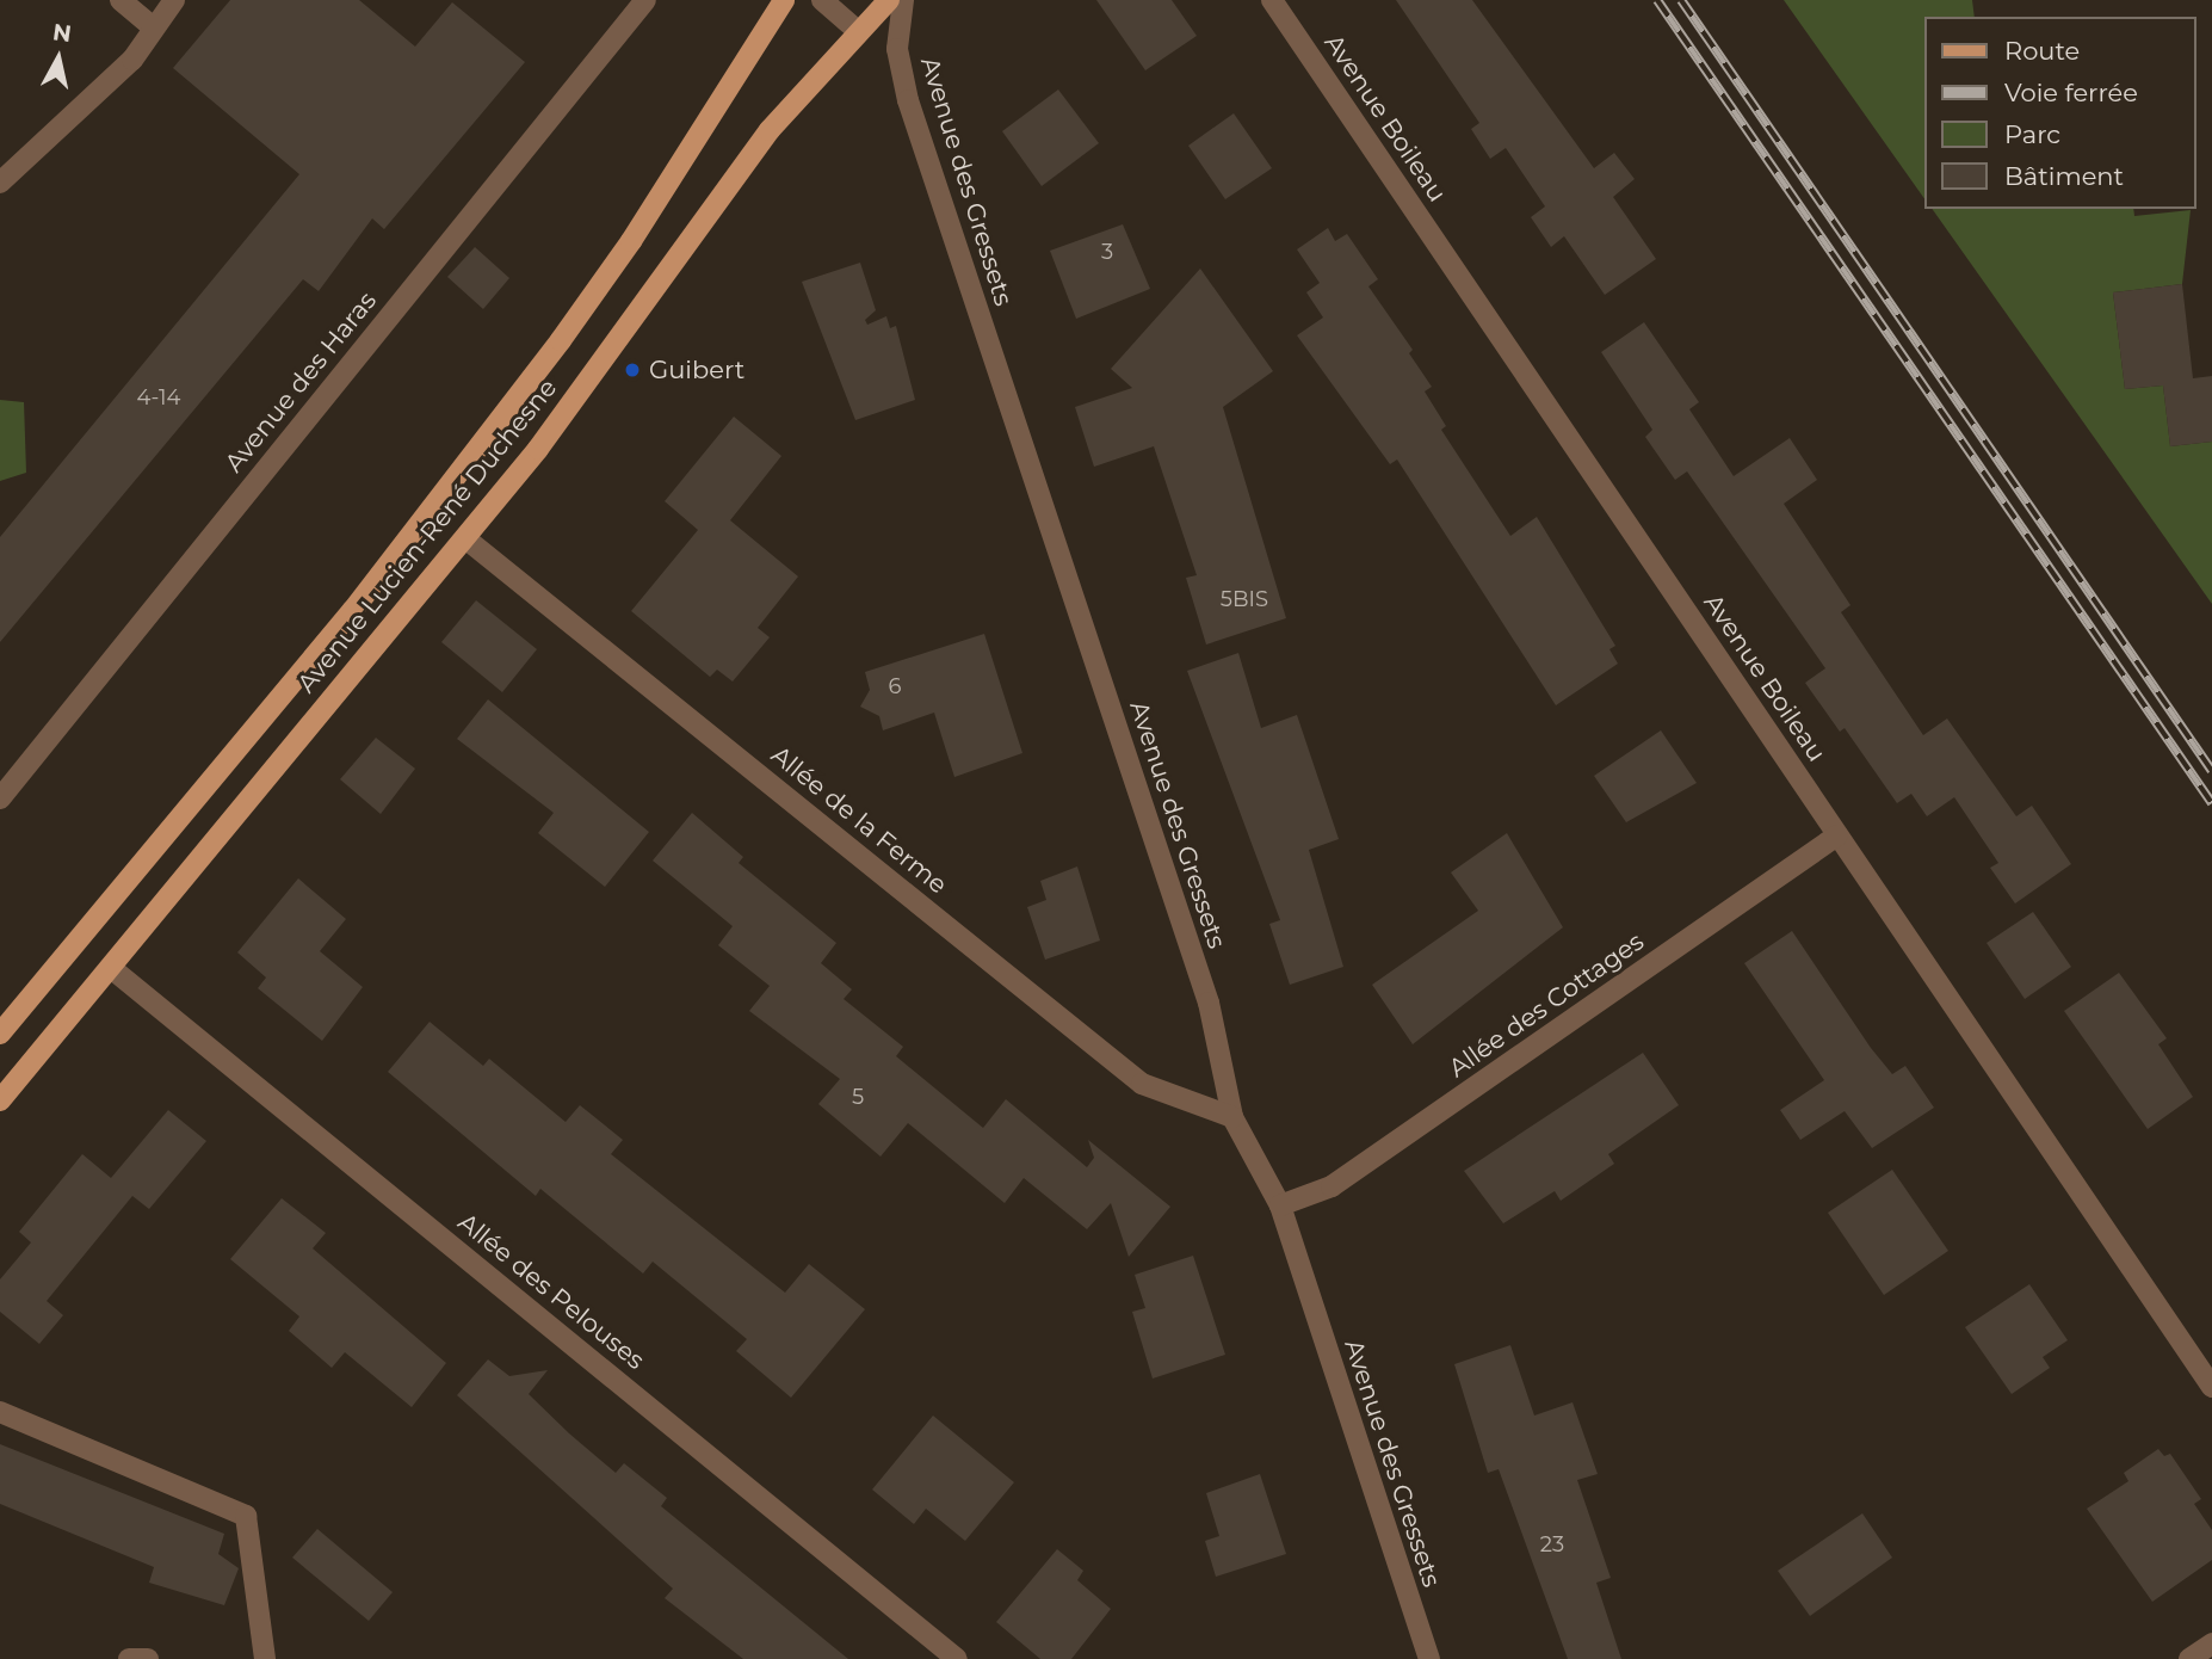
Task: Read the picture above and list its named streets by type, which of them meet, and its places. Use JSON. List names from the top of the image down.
{
  "streets": {
    "main road": ["Avenue Lucien-René Duchesne"],
    "street": [
      "Avenue Boileau",
      "Avenue des Gressets",
      "Avenue des Haras",
      "Allée de la Ferme",
      "Allée des Cottages",
      "Allée des Pelouses"
    ]
  },
  "crossings": [
    ["Avenue Boileau", "Allée des Cottages"],
    ["Avenue des Gressets", "Allée de la Ferme"],
    ["Avenue des Gressets", "Allée des Cottages"],
    ["Avenue Lucien-René Duchesne", "Allée de la Ferme"],
    ["Avenue Lucien-René Duchesne", "Allée des Pelouses"]
  ],
  "places": ["Guibert"],
  "house_numbers": [
    "3",
    "4-14",
    "5BIS",
    "6",
    "5",
    "23"
  ],
  "legend": [
    "Route",
    "Voie ferrée",
    "Parc",
    "Bâtiment"
  ],
  "north": "top"
}
